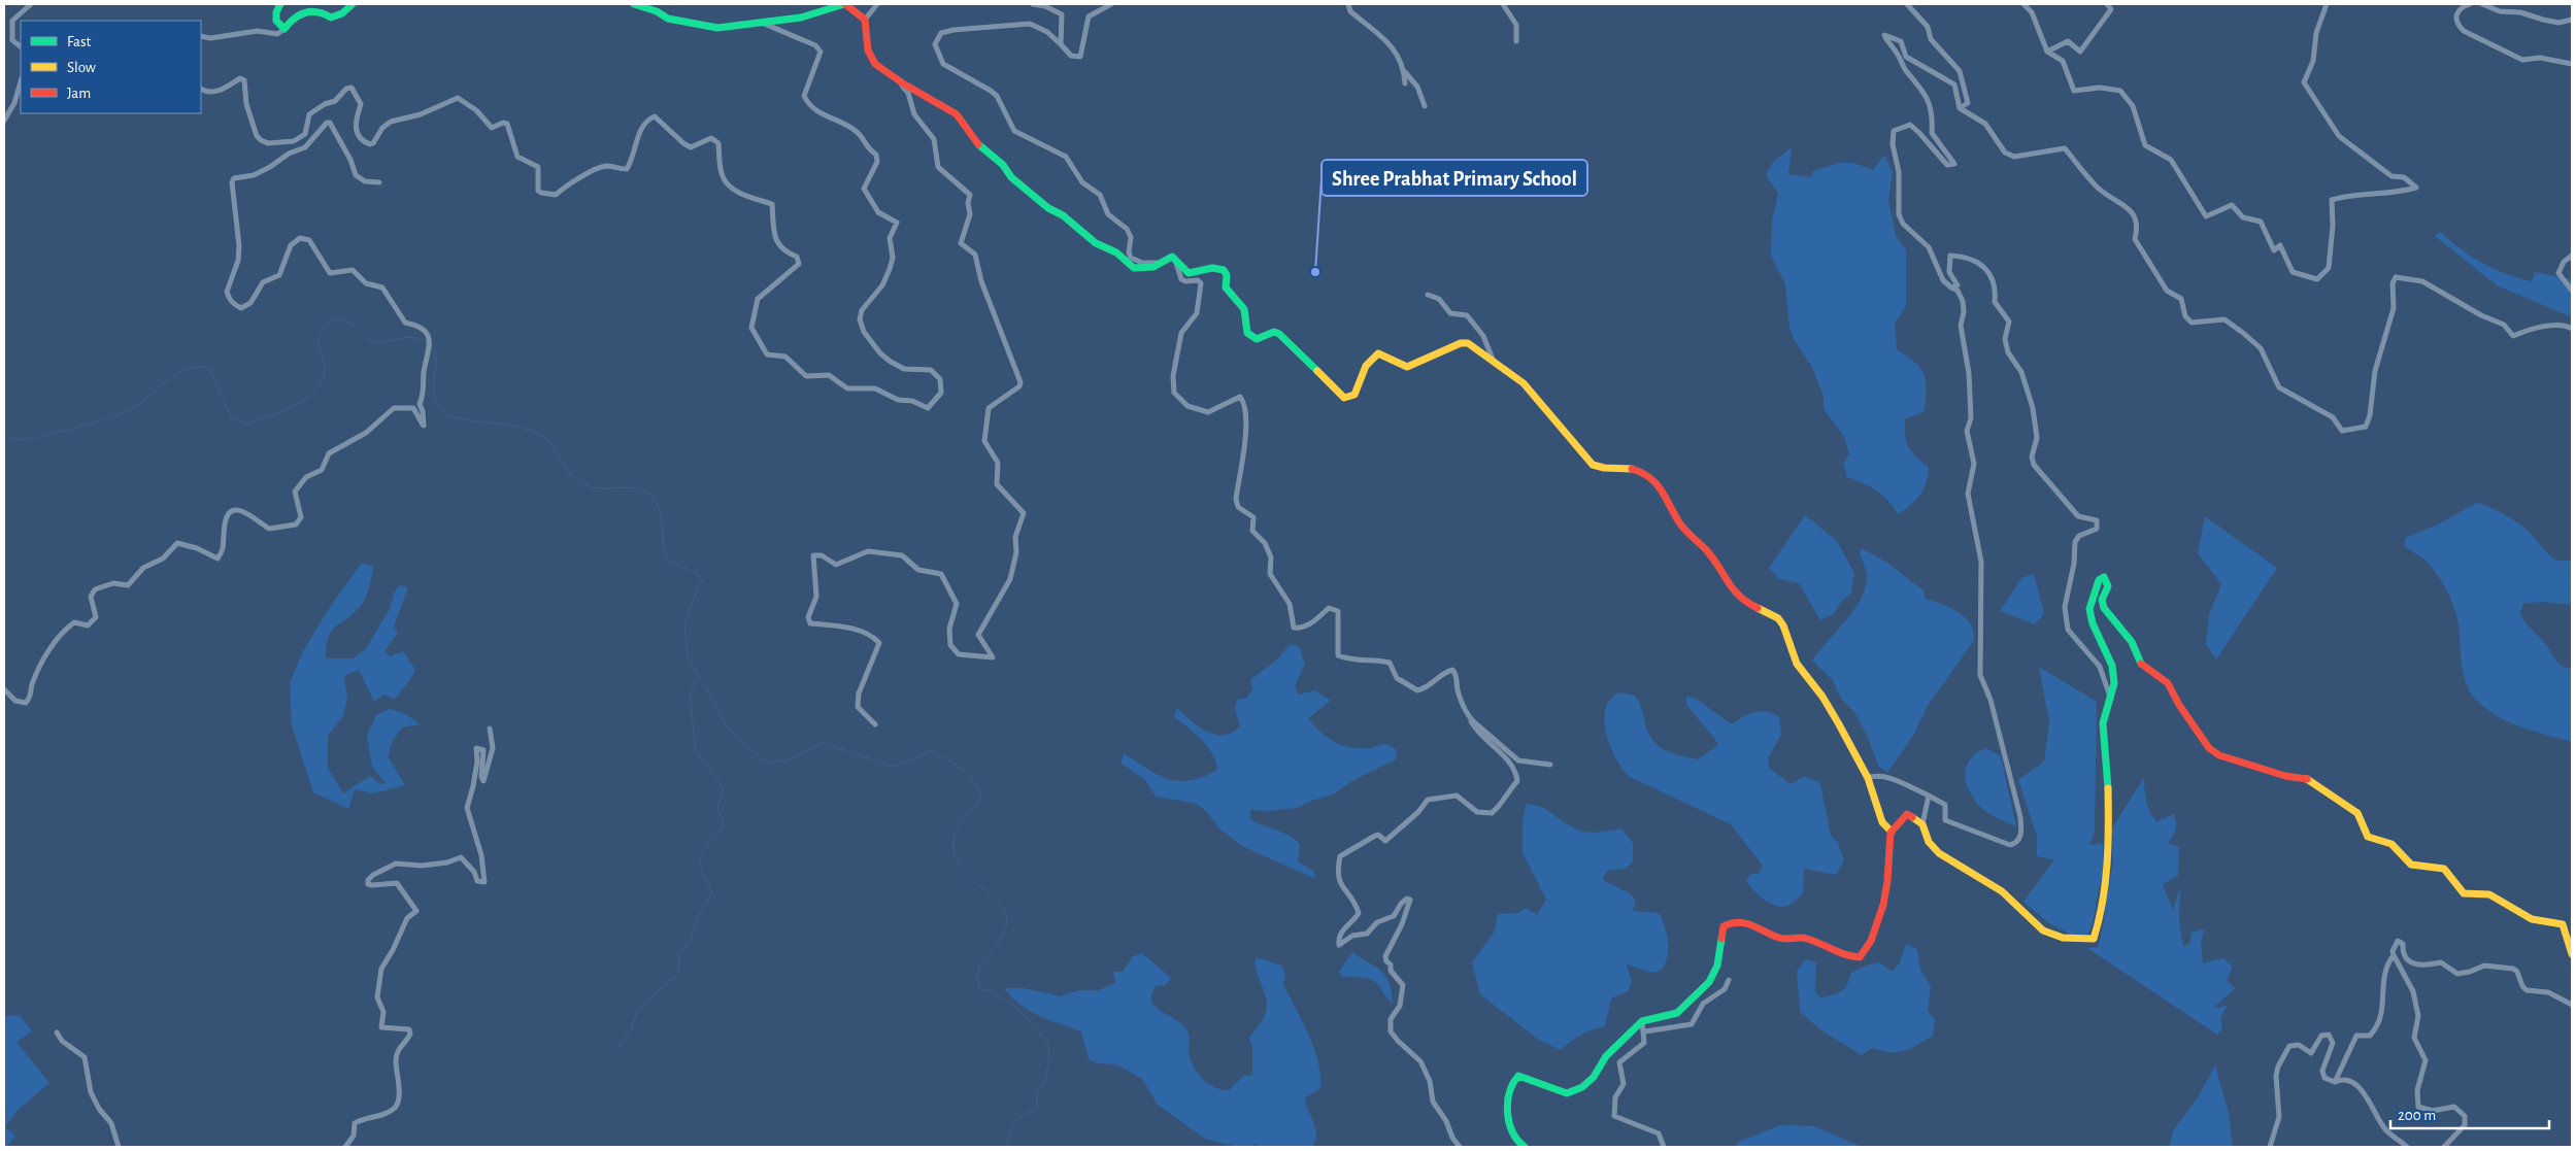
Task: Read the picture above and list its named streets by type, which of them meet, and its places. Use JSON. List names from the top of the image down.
{
  "places": ["Shree Prabhat Primary School"],
  "legend": ["Fast", "Slow", "Jam"],
  "scale_bar": "200 m"
}
